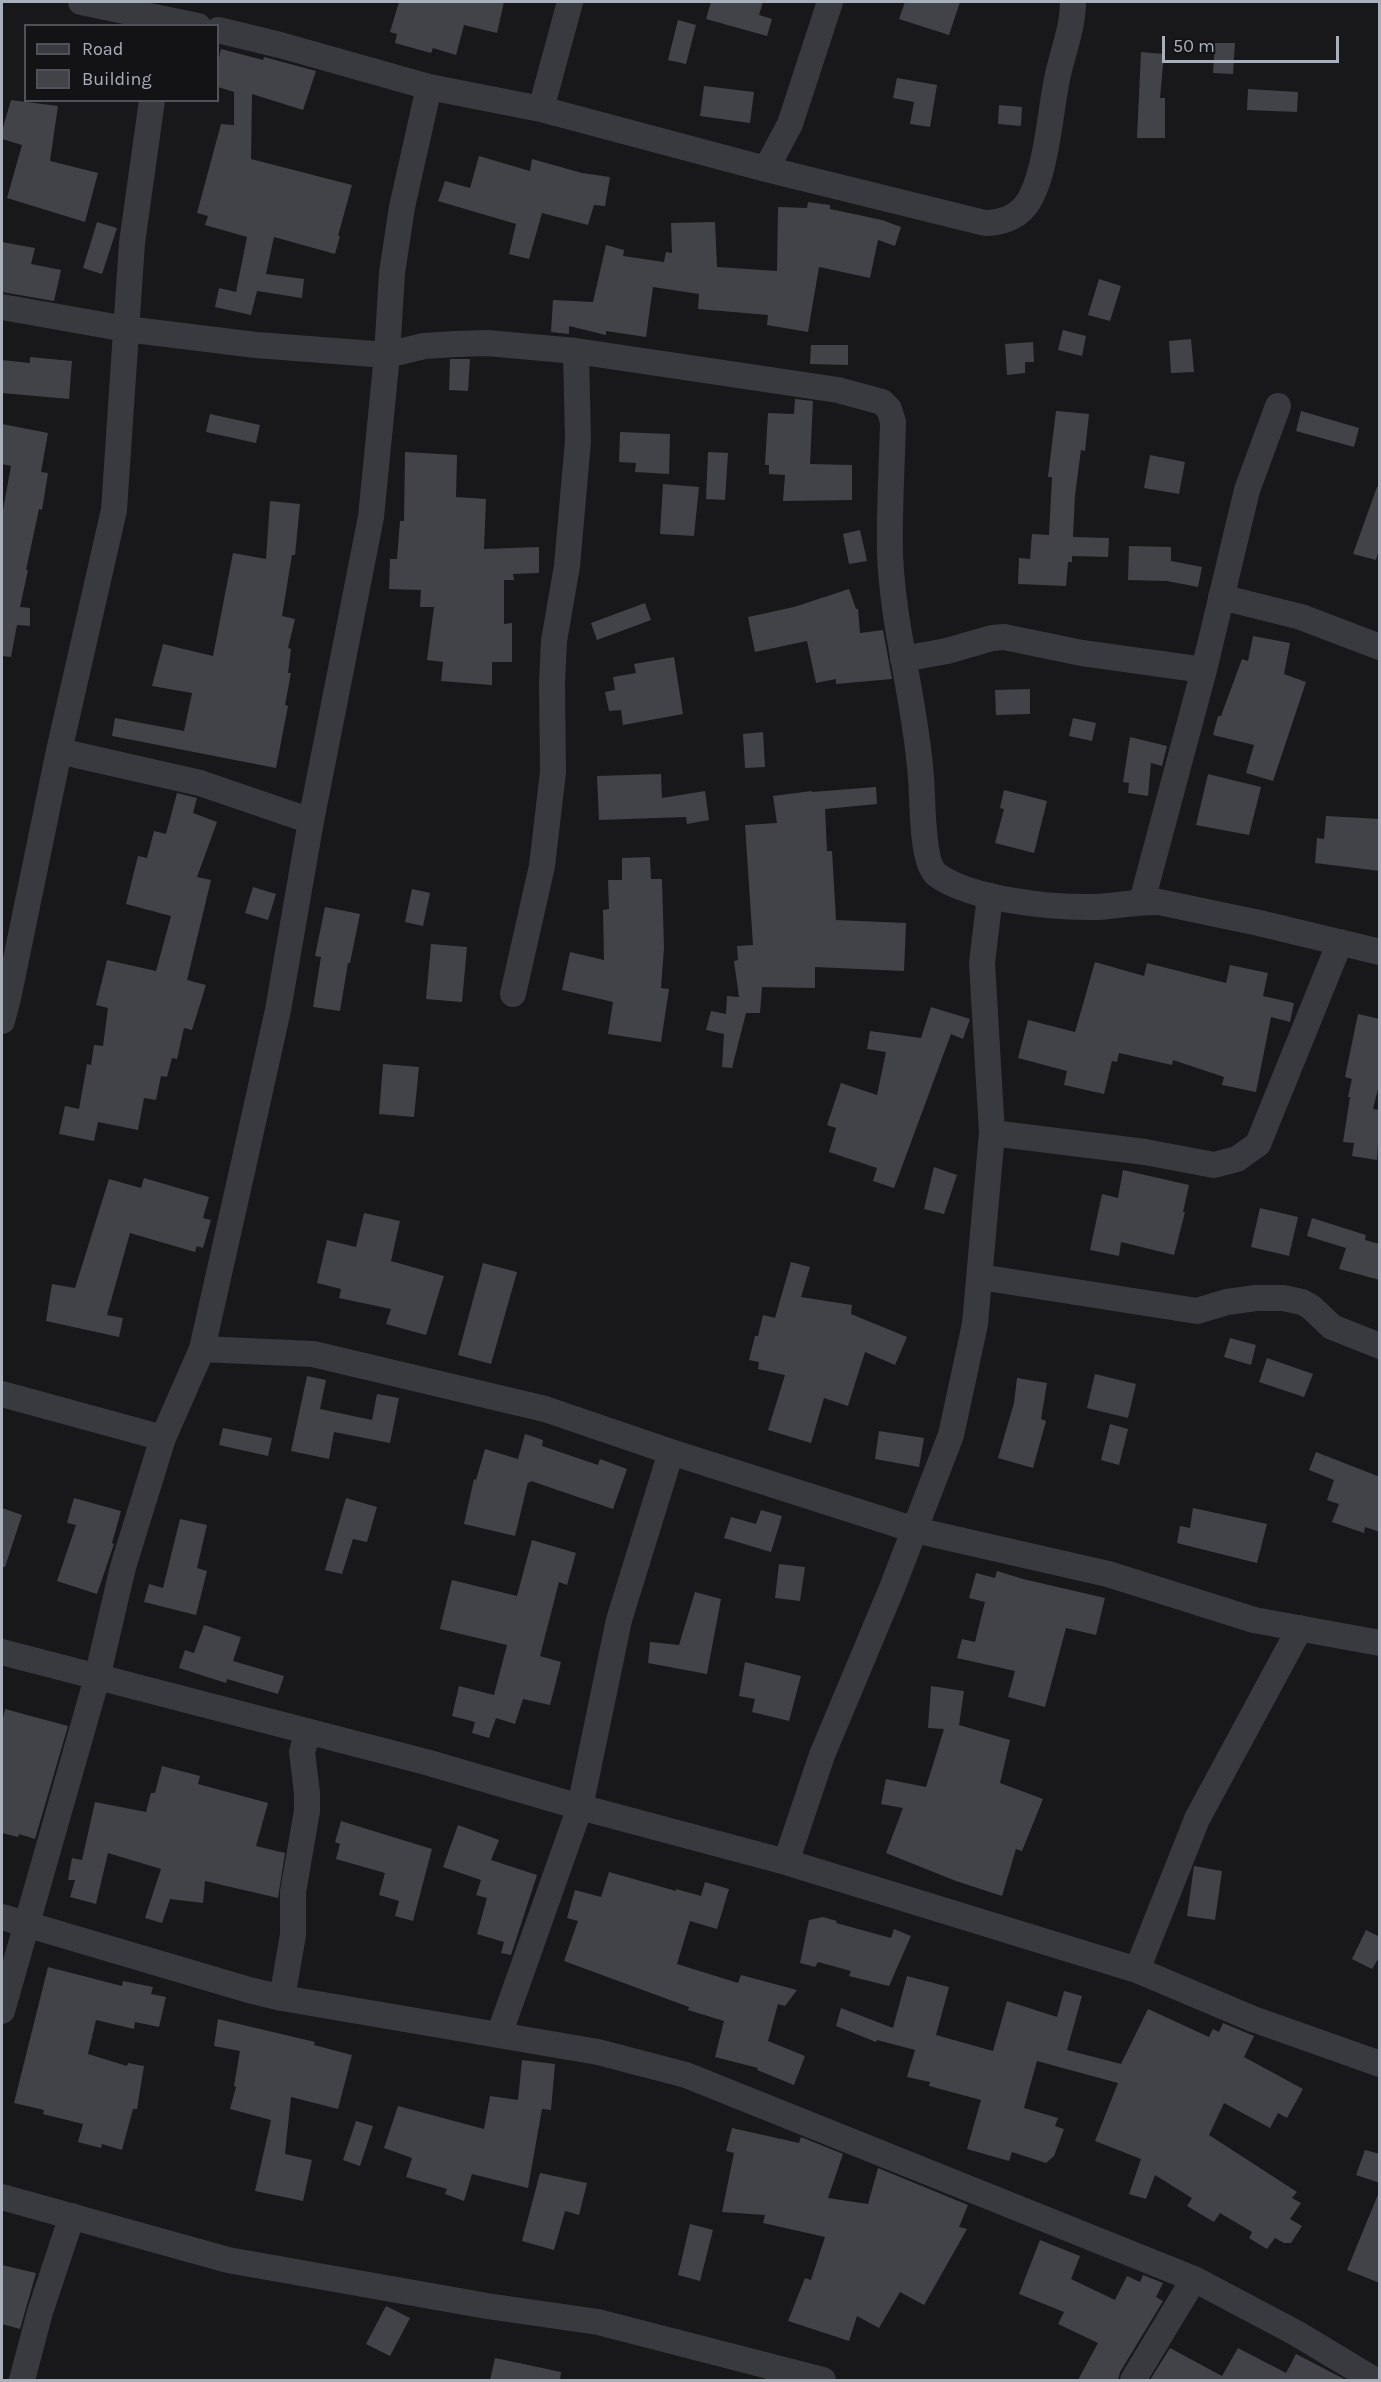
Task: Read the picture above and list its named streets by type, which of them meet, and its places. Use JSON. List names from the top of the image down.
{
  "legend": ["Road", "Building"],
  "scale_bar": "50 m"
}
